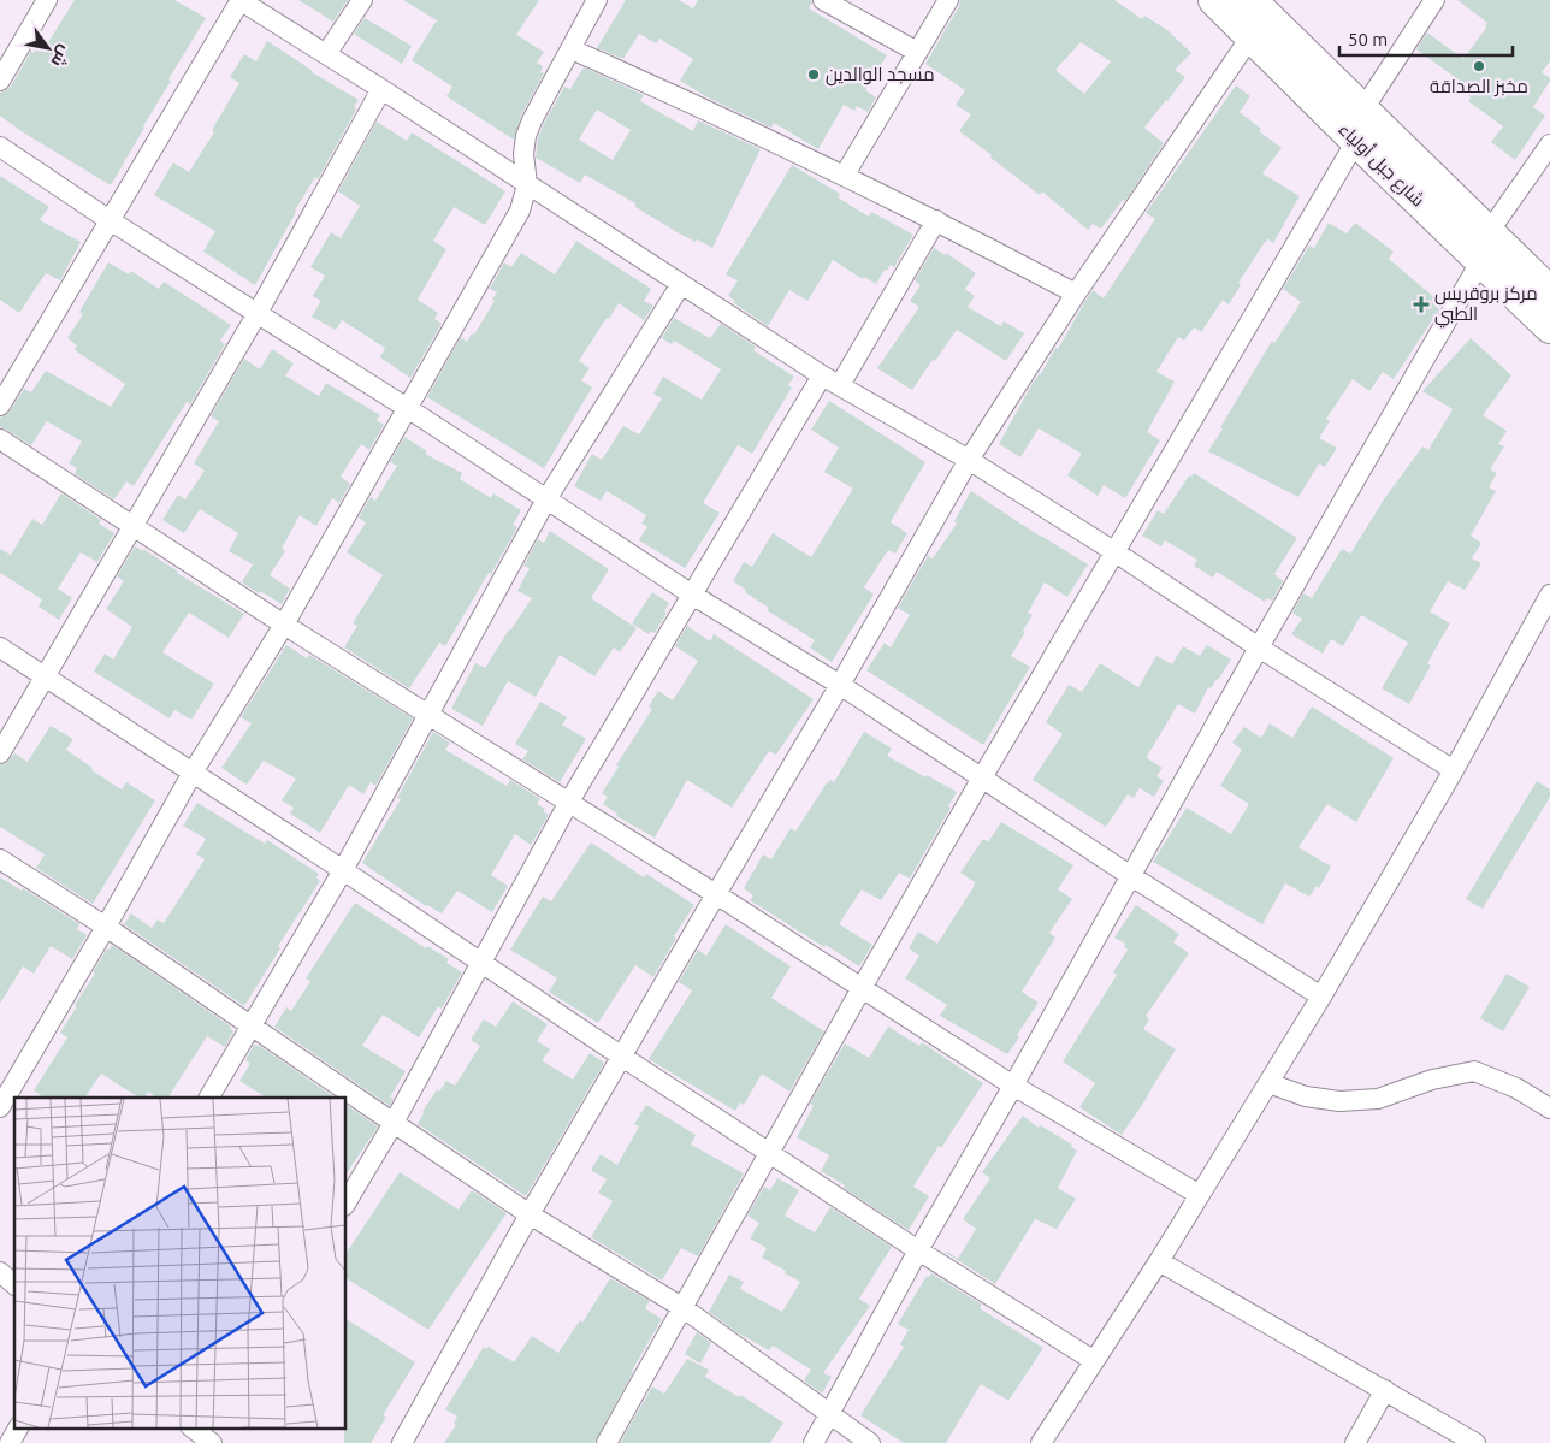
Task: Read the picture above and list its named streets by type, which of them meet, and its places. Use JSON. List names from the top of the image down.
{
  "streets": {
    "main road": ["شارع جبل أولياء"]
  },
  "places": {
    "other": ["مخبز الصداقة", "مسجد الوالدين"],
    "health": ["مركز بروقريس الطبي"]
  },
  "scale_bar": "50 m",
  "north": "bottom right"
}
